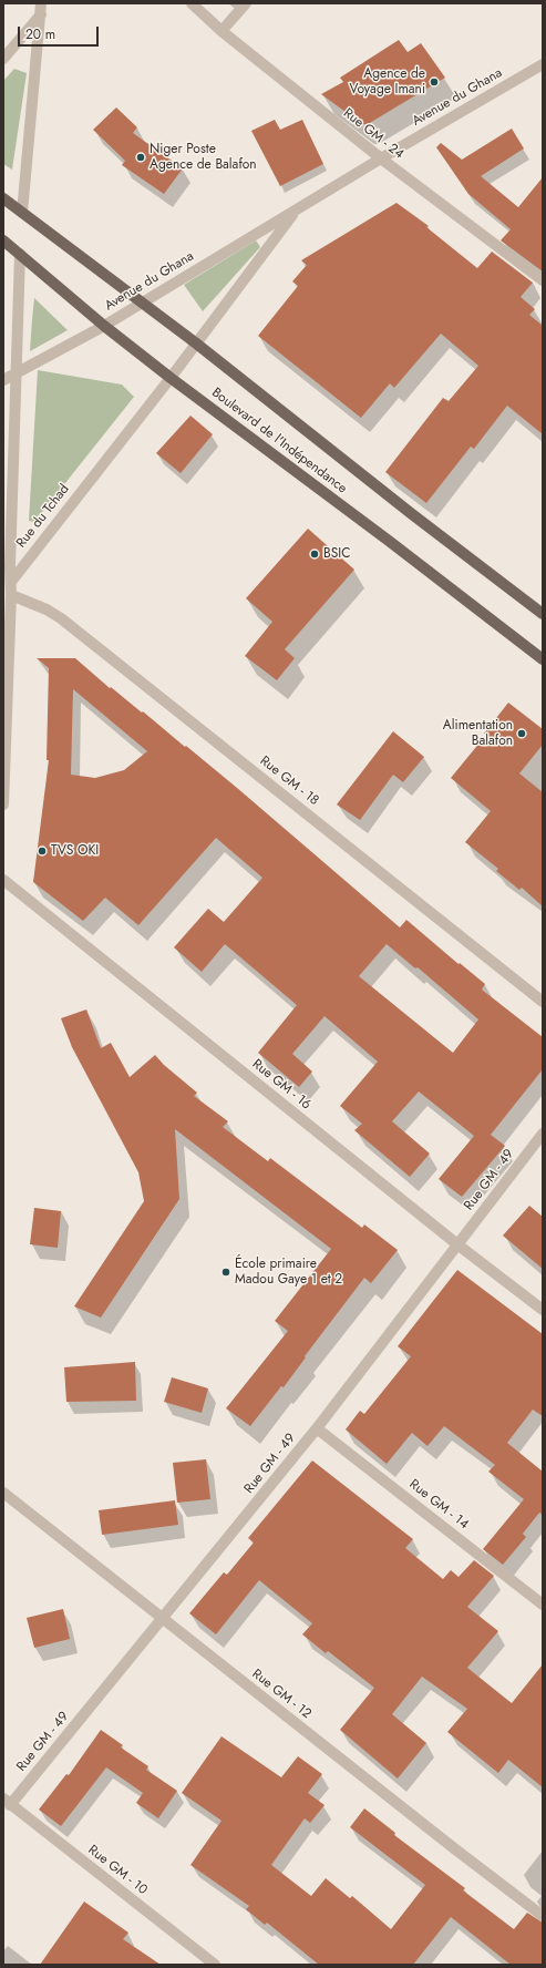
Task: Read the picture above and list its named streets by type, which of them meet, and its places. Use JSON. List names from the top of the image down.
{
  "streets": {
    "main road": ["Boulevard de l'Indépendance"],
    "street": [
      "Avenue du Ghana",
      "Rue GM - 24",
      "Rue du Tchad",
      "Rue GM - 18",
      "Rue GM - 16",
      "Rue GM - 49",
      "Rue GM - 14",
      "Rue GM - 12",
      "Rue GM - 10"
    ]
  },
  "crossings": [
    ["Avenue du Ghana", "Rue GM - 24"],
    ["Avenue du Ghana", "Boulevard de l'Indépendance"],
    ["Avenue du Ghana", "Rue du Tchad"],
    ["Boulevard de l'Indépendance", "Rue du Tchad"],
    ["Rue GM - 16", "Rue GM - 49"],
    ["Rue GM - 49", "Rue GM - 14"],
    ["Rue GM - 49", "Rue GM - 12"],
    ["Rue GM - 49", "Rue GM - 10"]
  ],
  "places": [
    "Agence de Voyage Imani",
    "Niger Poste Agence de Balafon",
    "BSIC",
    "Alimentation Balafon",
    "TVS OKI",
    "École primaire Madou Gaye 1 et 2"
  ],
  "scale_bar": "20 m"
}
